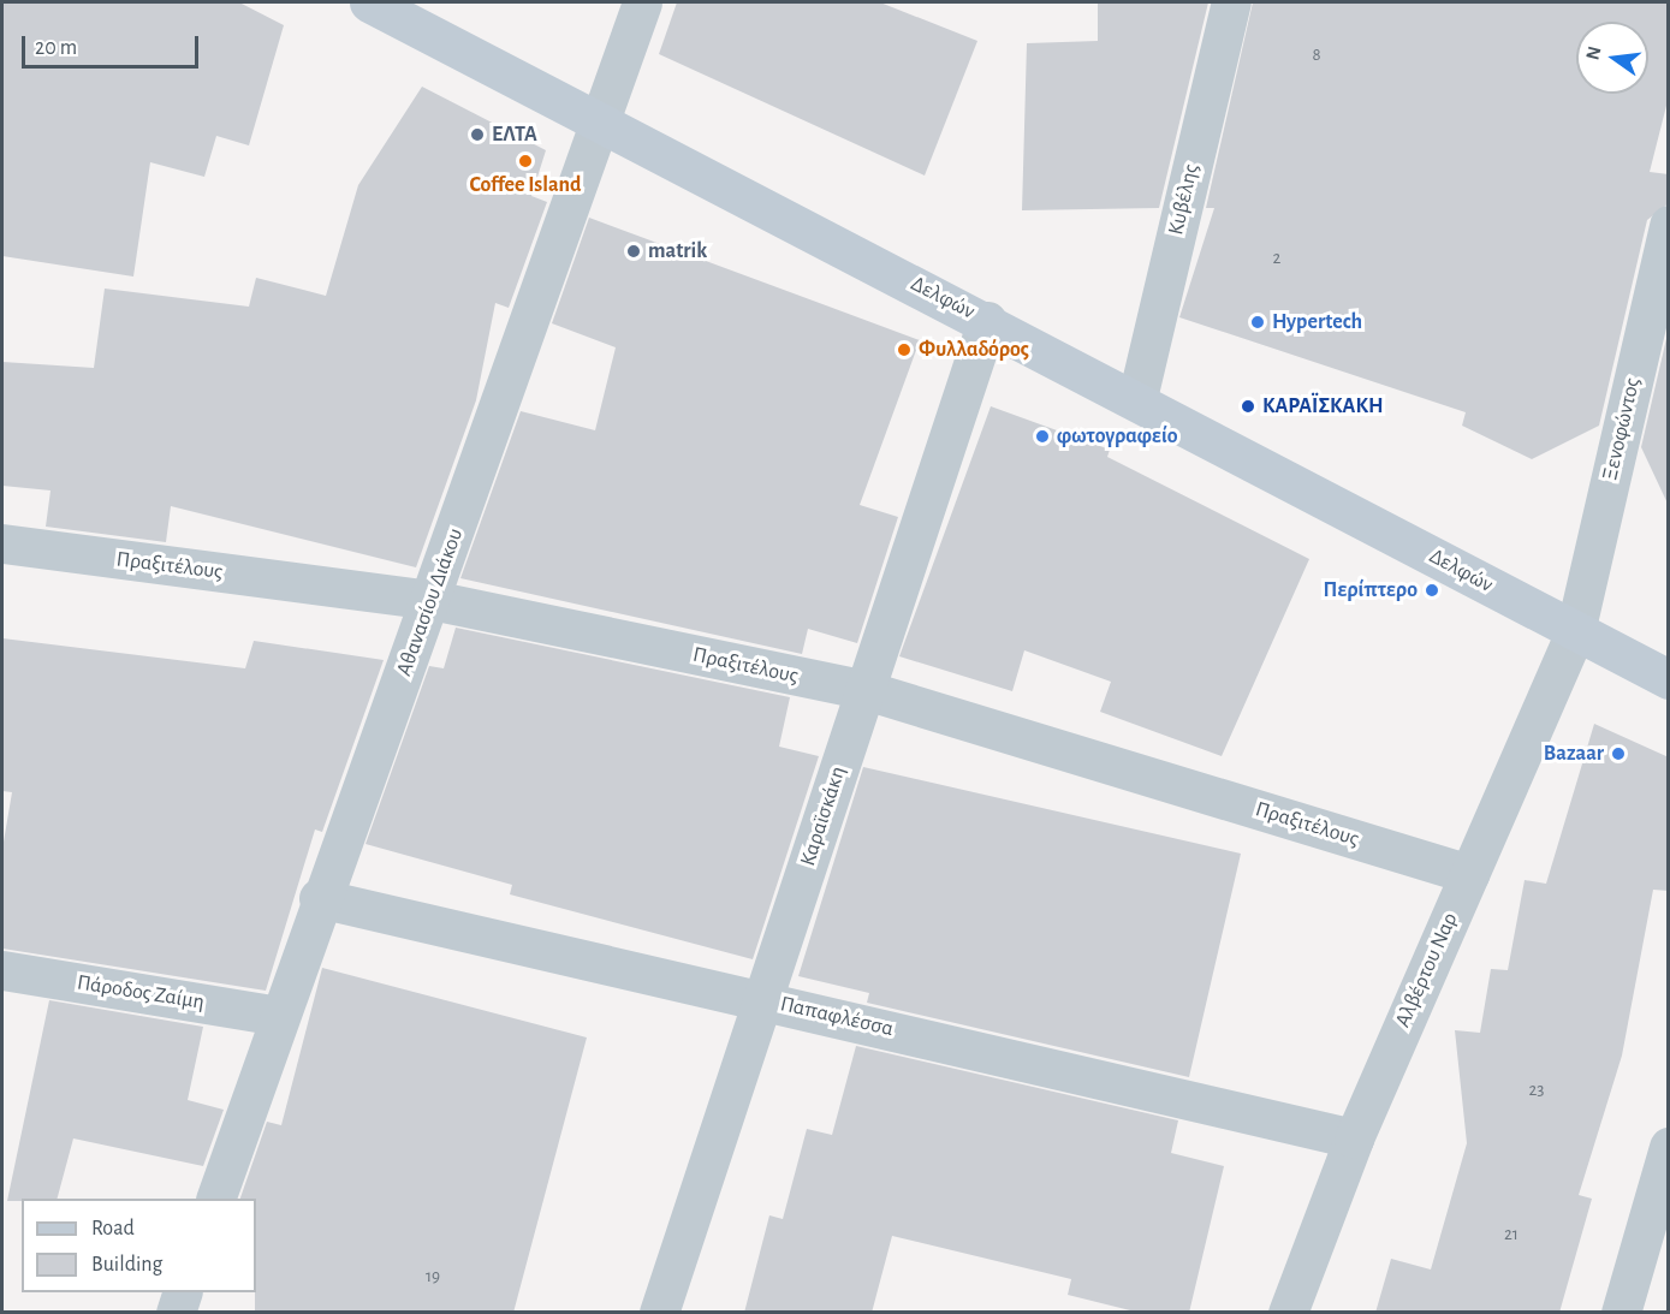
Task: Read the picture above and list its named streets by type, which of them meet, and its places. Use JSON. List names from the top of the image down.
{
  "streets": {
    "main road": ["Δελφών"],
    "street": [
      "Κυβέλης",
      "Ξενοφώντος",
      "Πραξιτέλους",
      "Αθανασίου Διάκου",
      "Καραϊσκάκη",
      "Αλβέρτου Ναρ",
      "Πάροδος Ζαίμη",
      "Παπαφλέσσα"
    ]
  },
  "crossings": [
    ["Κυβέλης", "Δελφών"],
    ["Δελφών", "Ξενοφώντος"],
    ["Δελφών", "Αθανασίου Διάκου"],
    ["Δελφών", "Καραϊσκάκη"],
    ["Δελφών", "Αλβέρτου Ναρ"],
    ["Ξενοφώντος", "Αλβέρτου Ναρ"],
    ["Πραξιτέλους", "Αθανασίου Διάκου"],
    ["Πραξιτέλους", "Καραϊσκάκη"],
    ["Πραξιτέλους", "Αλβέρτου Ναρ"],
    ["Αθανασίου Διάκου", "Πάροδος Ζαίμη"],
    ["Αθανασίου Διάκου", "Παπαφλέσσα"],
    ["Καραϊσκάκη", "Παπαφλέσσα"],
    ["Αλβέρτου Ναρ", "Παπαφλέσσα"]
  ],
  "places": [
    "ΕΛΤΑ",
    "Coffee Island",
    "matrik",
    "Hypertech",
    "Φυλλαδόρος",
    "ΚΑΡΑΪΣΚΑΚΗ",
    "φωτογραφείο",
    "Περίπτερο",
    "Bazaar"
  ],
  "house_numbers": [
    "8",
    "2",
    "23",
    "21",
    "19"
  ],
  "legend": ["Road", "Building"],
  "scale_bar": "20 m",
  "north": "left"
}
